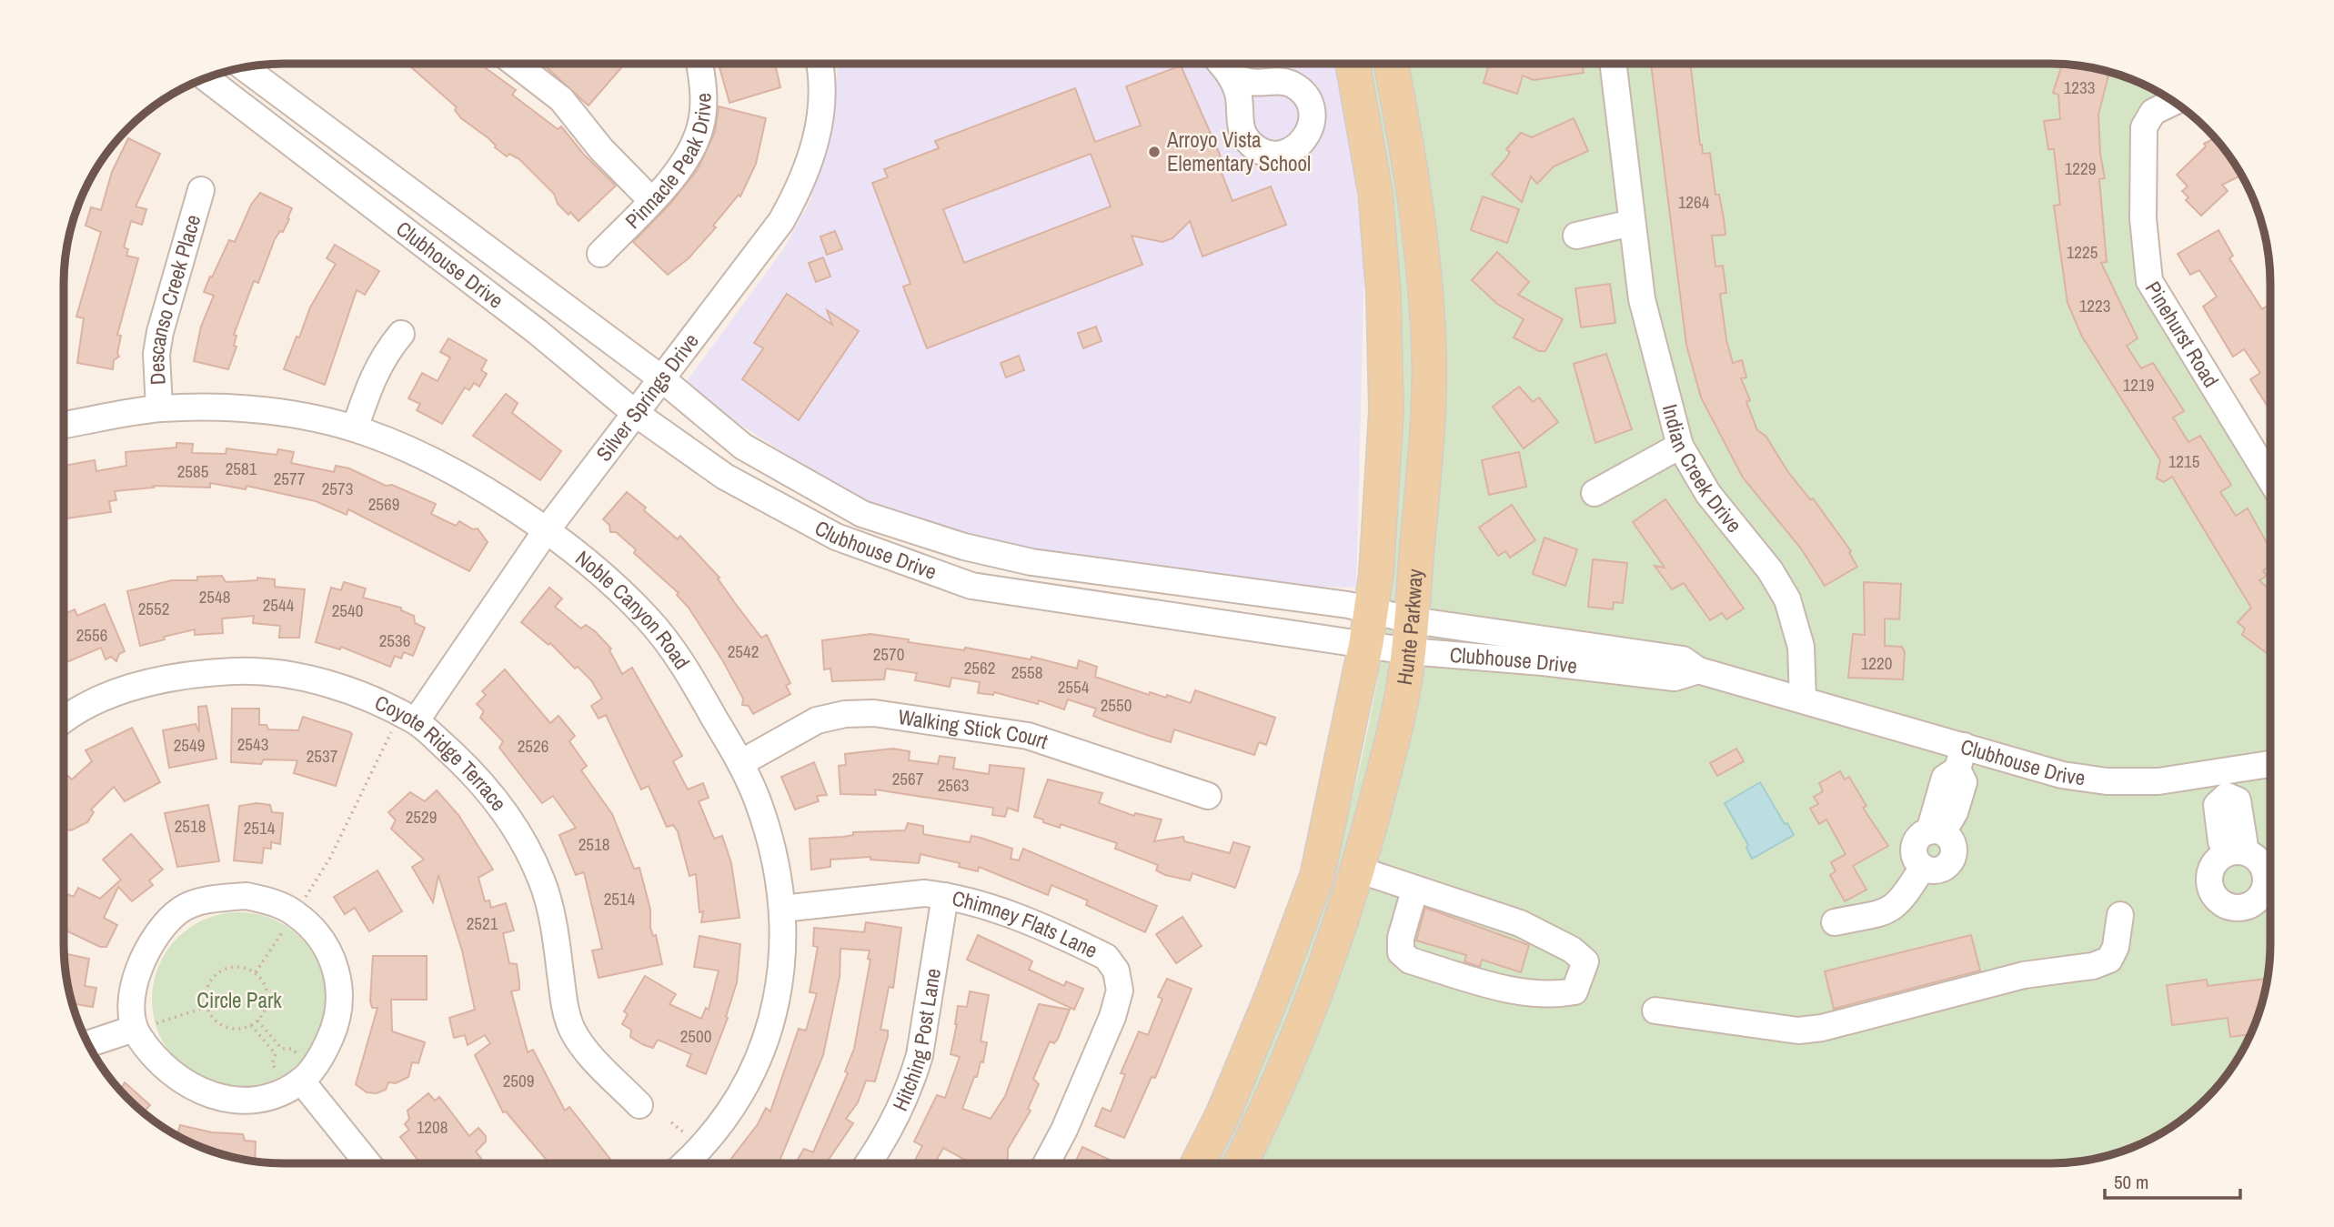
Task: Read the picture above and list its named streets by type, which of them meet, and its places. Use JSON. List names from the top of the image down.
{
  "streets": {
    "main road": ["Hunte Parkway"],
    "street": [
      "Pinnacle Peak Drive",
      "Clubhouse Drive",
      "Descanso Creek Place",
      "Pinehurst Road",
      "Silver Springs Drive",
      "Indian Creek Drive",
      "Noble Canyon Road",
      "Walking Stick Court",
      "Coyote Ridge Terrace",
      "Chimney Flats Lane",
      "Hitching Post Lane"
    ]
  },
  "crossings": [
    ["Clubhouse Drive", "Silver Springs Drive"],
    ["Clubhouse Drive", "Indian Creek Drive"],
    ["Clubhouse Drive", "Hunte Parkway"],
    ["Descanso Creek Place", "Noble Canyon Road"],
    ["Silver Springs Drive", "Noble Canyon Road"],
    ["Silver Springs Drive", "Coyote Ridge Terrace"],
    ["Noble Canyon Road", "Walking Stick Court"],
    ["Noble Canyon Road", "Chimney Flats Lane"],
    ["Chimney Flats Lane", "Hitching Post Lane"]
  ],
  "parks": ["Circle Park"],
  "places": ["Arroyo Vista Elementary School"],
  "house_numbers": [
    "1233",
    "1229",
    "1264",
    "1225",
    "1223",
    "1219",
    "1215",
    "2581",
    "2585",
    "2577",
    "2573",
    "2569",
    "2548",
    "2544",
    "2552",
    "2540",
    "2556",
    "2536",
    "2542",
    "2570",
    "1220",
    "2562",
    "2558",
    "2554",
    "2550",
    "2543",
    "2549",
    "2526",
    "2537",
    "2567",
    "2563",
    "2529",
    "2518",
    "2514",
    "2518",
    "2514",
    "2521",
    "2500",
    "2509",
    "1208"
  ],
  "scale_bar": "50 m"
}
